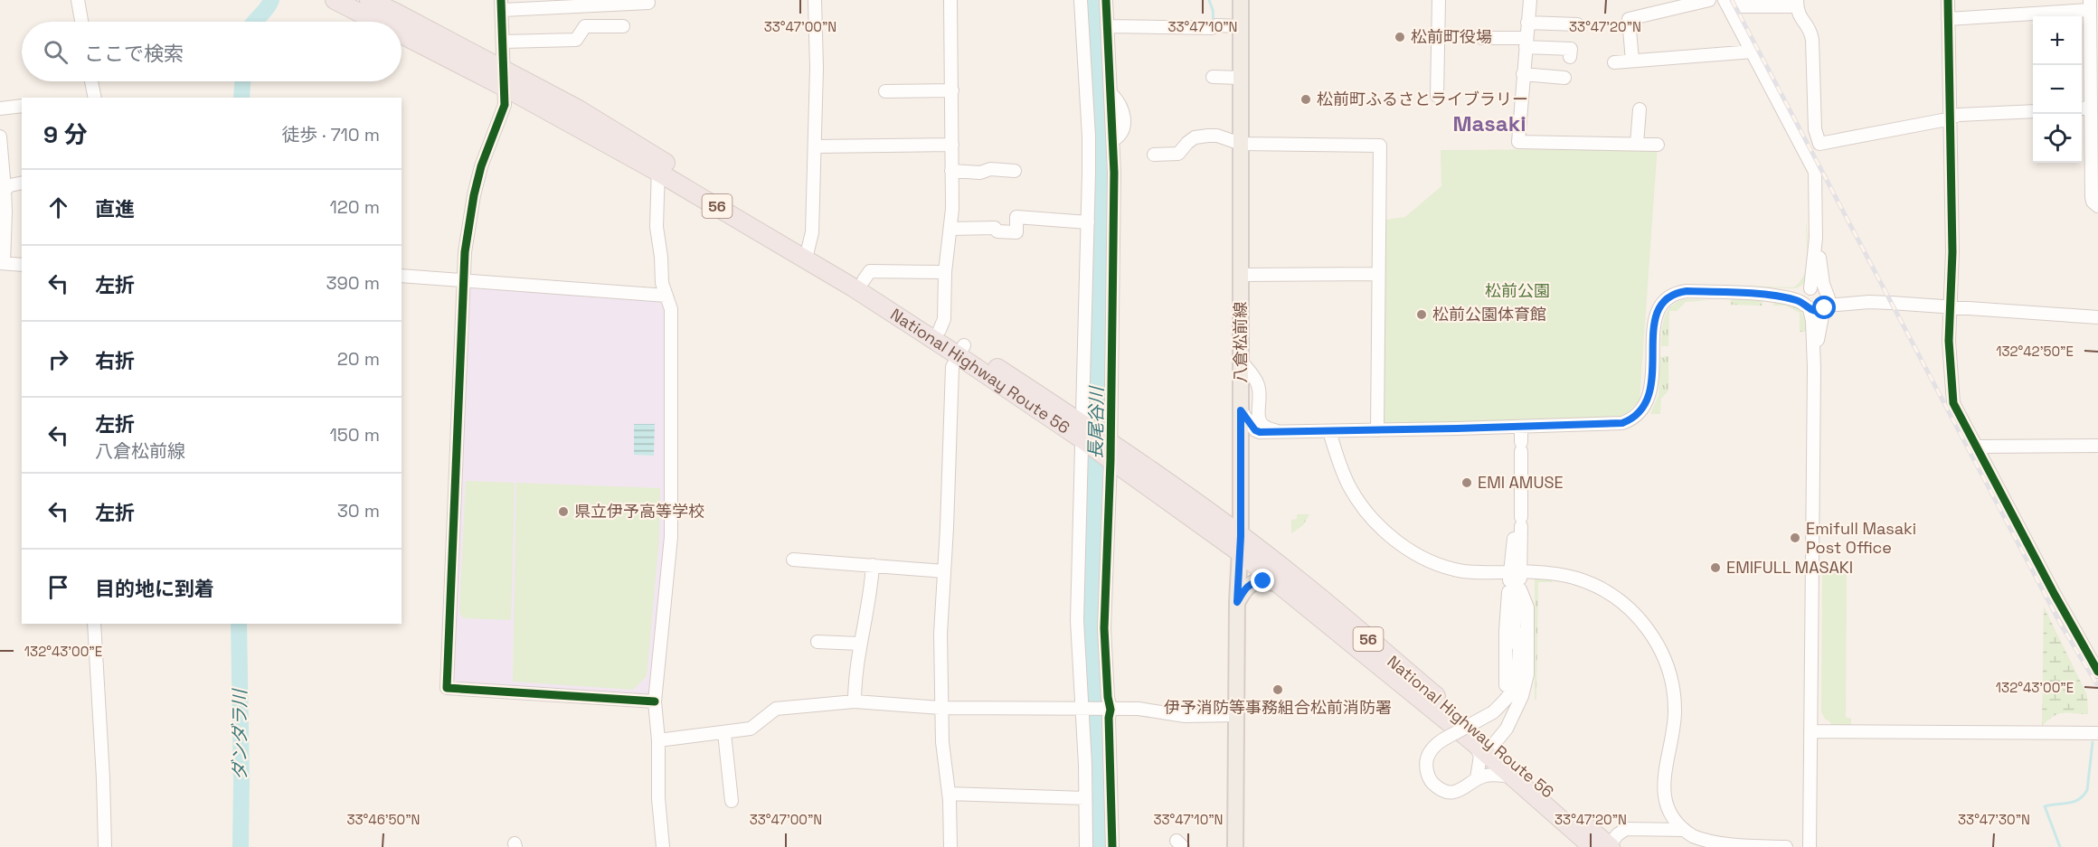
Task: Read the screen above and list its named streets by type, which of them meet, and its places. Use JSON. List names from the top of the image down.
{
  "streets": {
    "highway": ["56", "National Highway Route 56"],
    "main road": ["八倉松前線"]
  },
  "crossings": [
    ["八倉松前線", "National Highway Route 56"]
  ],
  "districts": ["Masaki"],
  "water": ["長尾谷川", "ダンダラ川"],
  "parks": ["松前公園"],
  "places": [
    "松前町役場",
    "松前町ふるさとライブラリー",
    "松前公園体育館",
    "EMI AMUSE",
    "県立伊予高等学校",
    "Emifull Masaki Post Office",
    "EMIFULL MASAKI",
    "伊予消防等事務組合松前消防署"
  ],
  "page": {
    "map_buttons": ["+", "−"],
    "search": "ここで検索",
    "heading": ["9 分", "徒歩 · 710 m"],
    "list": [
      ["直進", "120 m"],
      ["左折", "390 m"],
      ["右折", "20 m"],
      ["左折", "八倉松前線", "150 m"],
      ["左折", "30 m"],
      "目的地に到着"
    ]
  },
  "coordinates": [
    "33°47'00\"N",
    "33°47'10\"N",
    "33°47'20\"N",
    "132°42'50\"E",
    "132°43'00\"E",
    "33°46'50\"N",
    "33°47'30\"N"
  ]
}
